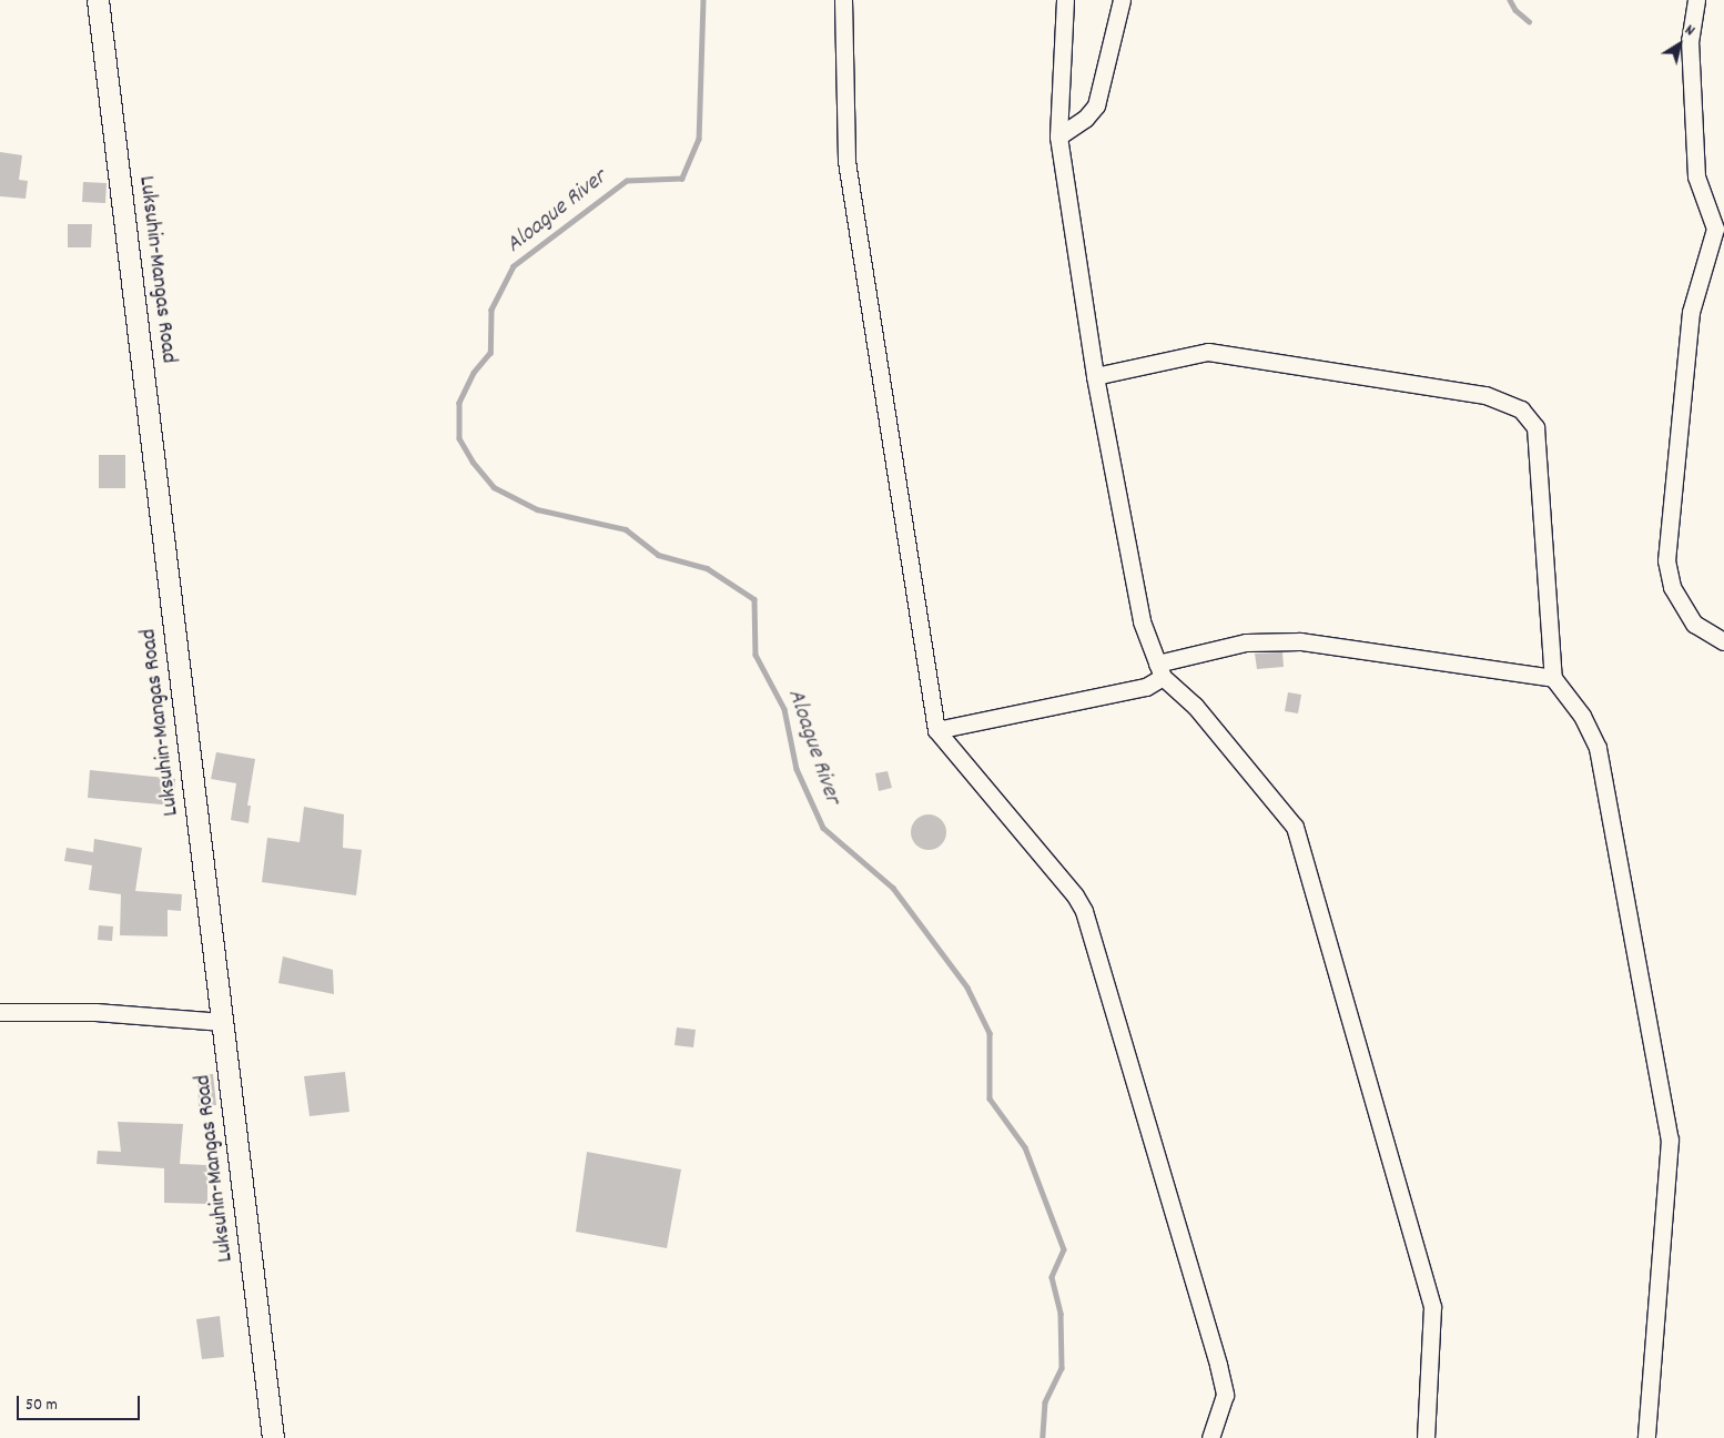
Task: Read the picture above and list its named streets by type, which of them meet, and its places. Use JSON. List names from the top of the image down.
{
  "streets": {
    "main road": ["Luksuhin-Mangas Road"]
  },
  "water": ["Aloague River"],
  "scale_bar": "50 m",
  "north": "top right"
}
